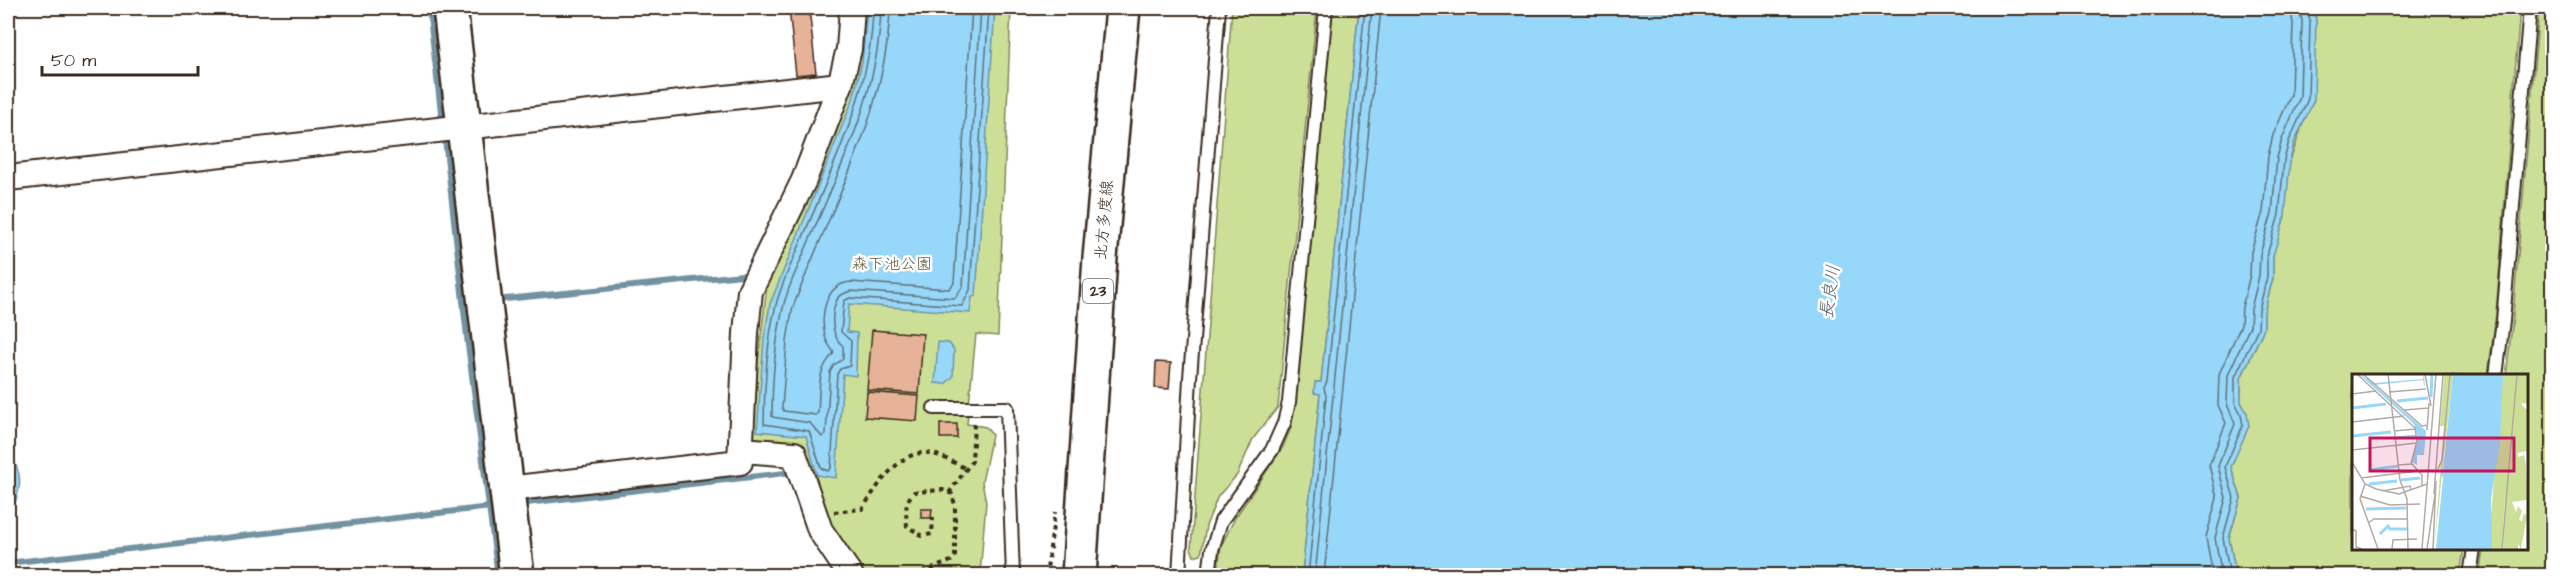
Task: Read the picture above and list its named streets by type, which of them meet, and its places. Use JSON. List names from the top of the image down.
{
  "streets": {
    "main road": ["北方多度線", "23"]
  },
  "water": ["長良川"],
  "parks": ["森下池公園"],
  "scale_bar": "50 m"
}
